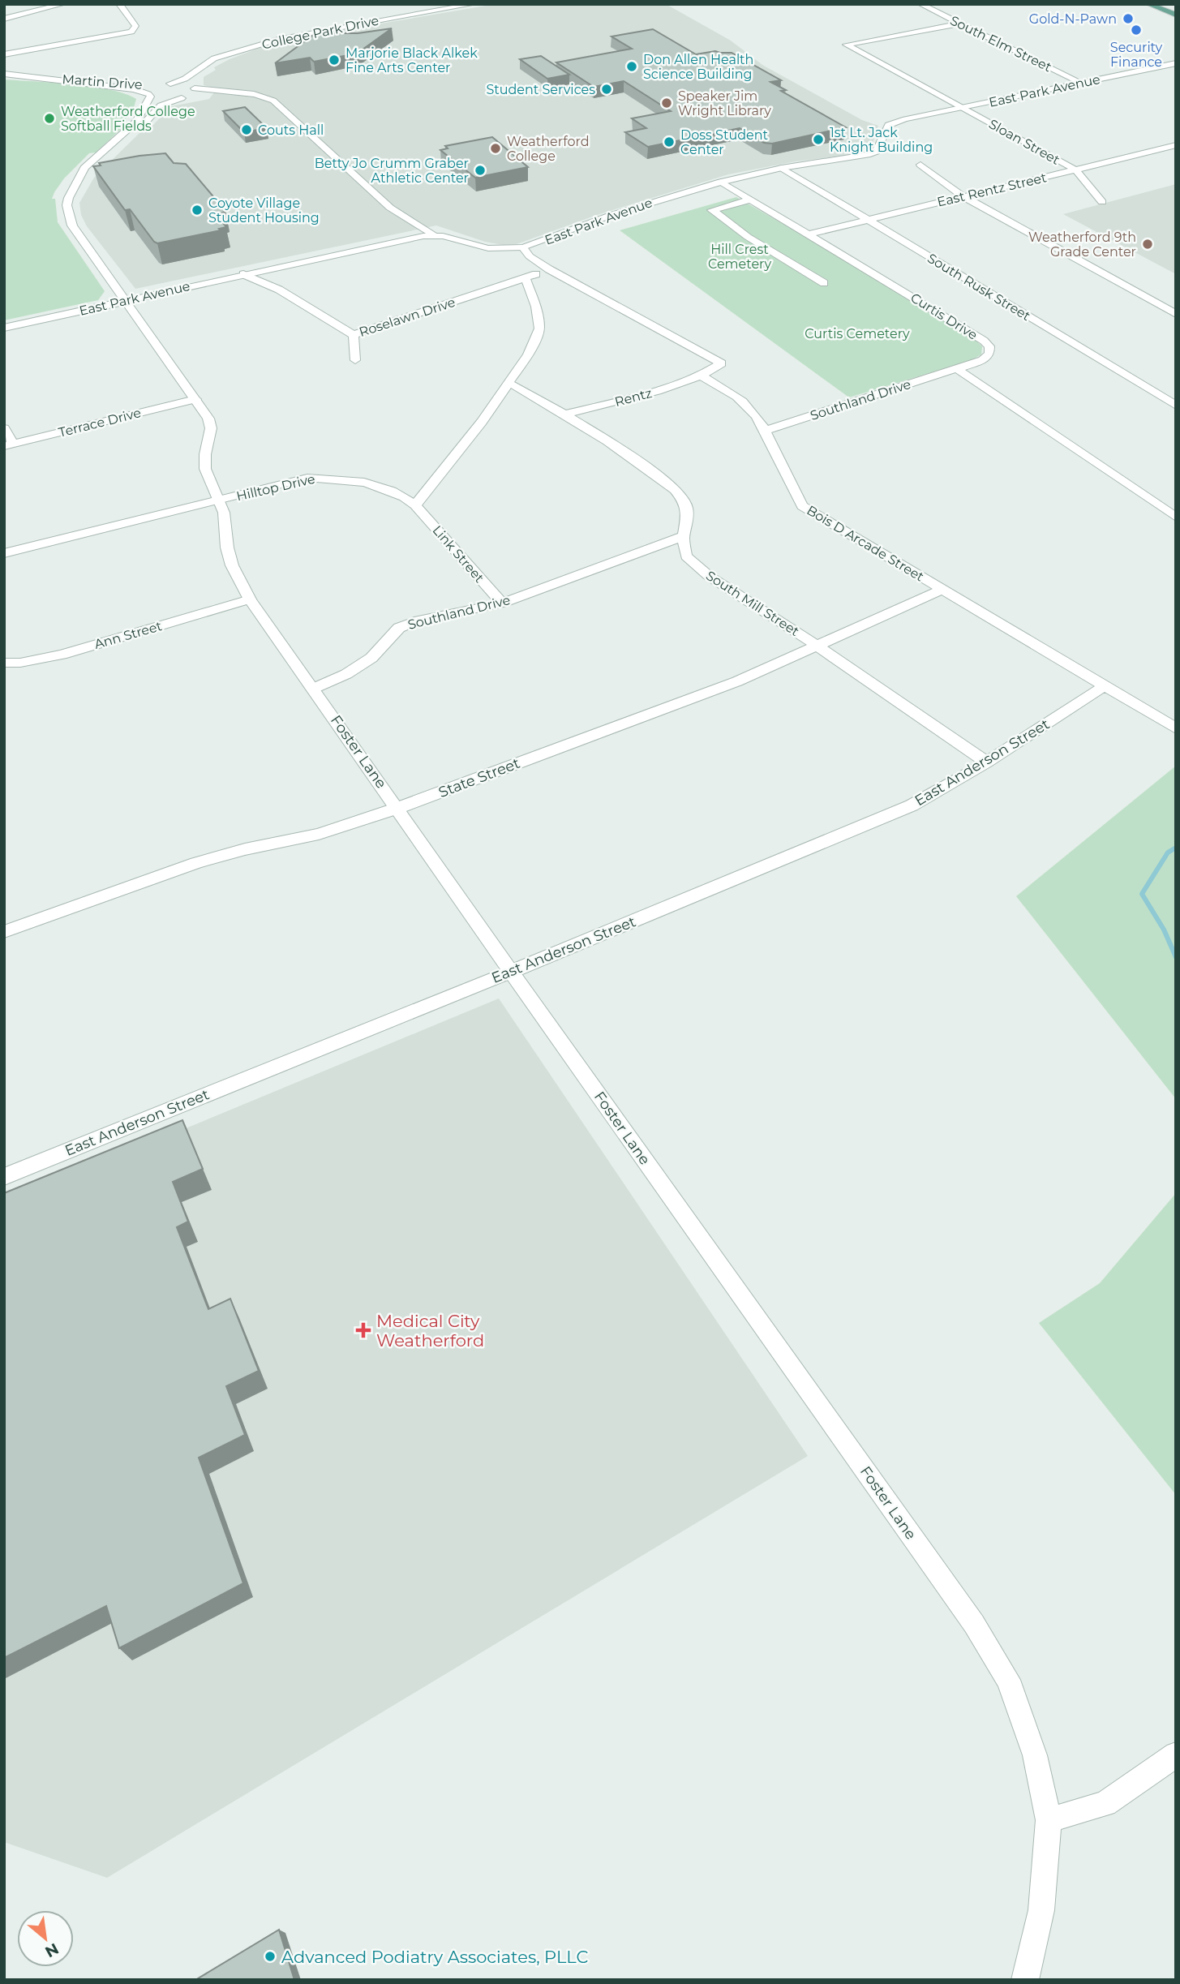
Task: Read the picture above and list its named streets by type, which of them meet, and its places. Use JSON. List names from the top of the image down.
{
  "streets": {
    "street": [
      "College Park Drive",
      "South Elm Street",
      "Martin Drive",
      "East Park Avenue",
      "Sloan Street",
      "East Rentz Street",
      "South Rusk Street",
      "Curtis Drive",
      "Roselawn Drive",
      "Rentz",
      "Southland Drive",
      "Terrace Drive",
      "Hilltop Drive",
      "Bois D Arcade Street",
      "Link Street",
      "South Mill Street",
      "Ann Street",
      "Foster Lane",
      "East Anderson Street",
      "State Street"
    ]
  },
  "crossings": [
    ["College Park Drive", "Martin Drive"],
    ["South Elm Street", "East Park Avenue"],
    ["South Elm Street", "Sloan Street"],
    ["East Park Avenue", "Sloan Street"],
    ["East Park Avenue", "South Rusk Street"],
    ["East Park Avenue", "Curtis Drive"],
    ["East Park Avenue", "Roselawn Drive"],
    ["East Park Avenue", "Foster Lane"],
    ["Sloan Street", "East Rentz Street"],
    ["East Rentz Street", "South Rusk Street"],
    ["East Rentz Street", "Curtis Drive"],
    ["Curtis Drive", "Southland Drive"],
    ["Rentz", "Bois D Arcade Street"],
    ["Rentz", "South Mill Street"],
    ["Southland Drive", "Bois D Arcade Street"],
    ["Southland Drive", "Link Street"],
    ["Southland Drive", "South Mill Street"],
    ["Southland Drive", "Foster Lane"],
    ["Terrace Drive", "Foster Lane"],
    ["Hilltop Drive", "Link Street"],
    ["Hilltop Drive", "Foster Lane"],
    ["Bois D Arcade Street", "East Anderson Street"],
    ["Bois D Arcade Street", "State Street"],
    ["South Mill Street", "East Anderson Street"],
    ["South Mill Street", "State Street"],
    ["Ann Street", "Foster Lane"],
    ["Foster Lane", "East Anderson Street"],
    ["Foster Lane", "State Street"]
  ],
  "parks": ["Hill Crest Cemetery", "Curtis Cemetery"],
  "places": {
    "other": [
      "Gold-N-Pawn",
      "Security Finance",
      "Marjorie Black Alkek Fine Arts Center",
      "Don Allen Health Science Building",
      "Student Services",
      "Speaker Jim Wright Library",
      "Weatherford College Softball Fields",
      "Couts Hall",
      "1st Lt. Jack Knight Building",
      "Doss Student Center",
      "Weatherford College",
      "Betty Jo Crumm Graber Athletic Center",
      "Coyote Village Student Housing",
      "Weatherford 9th Grade Center",
      "Advanced Podiatry Associates, PLLC"
    ],
    "health": ["Medical City Weatherford"]
  },
  "north": "bottom right"
}
